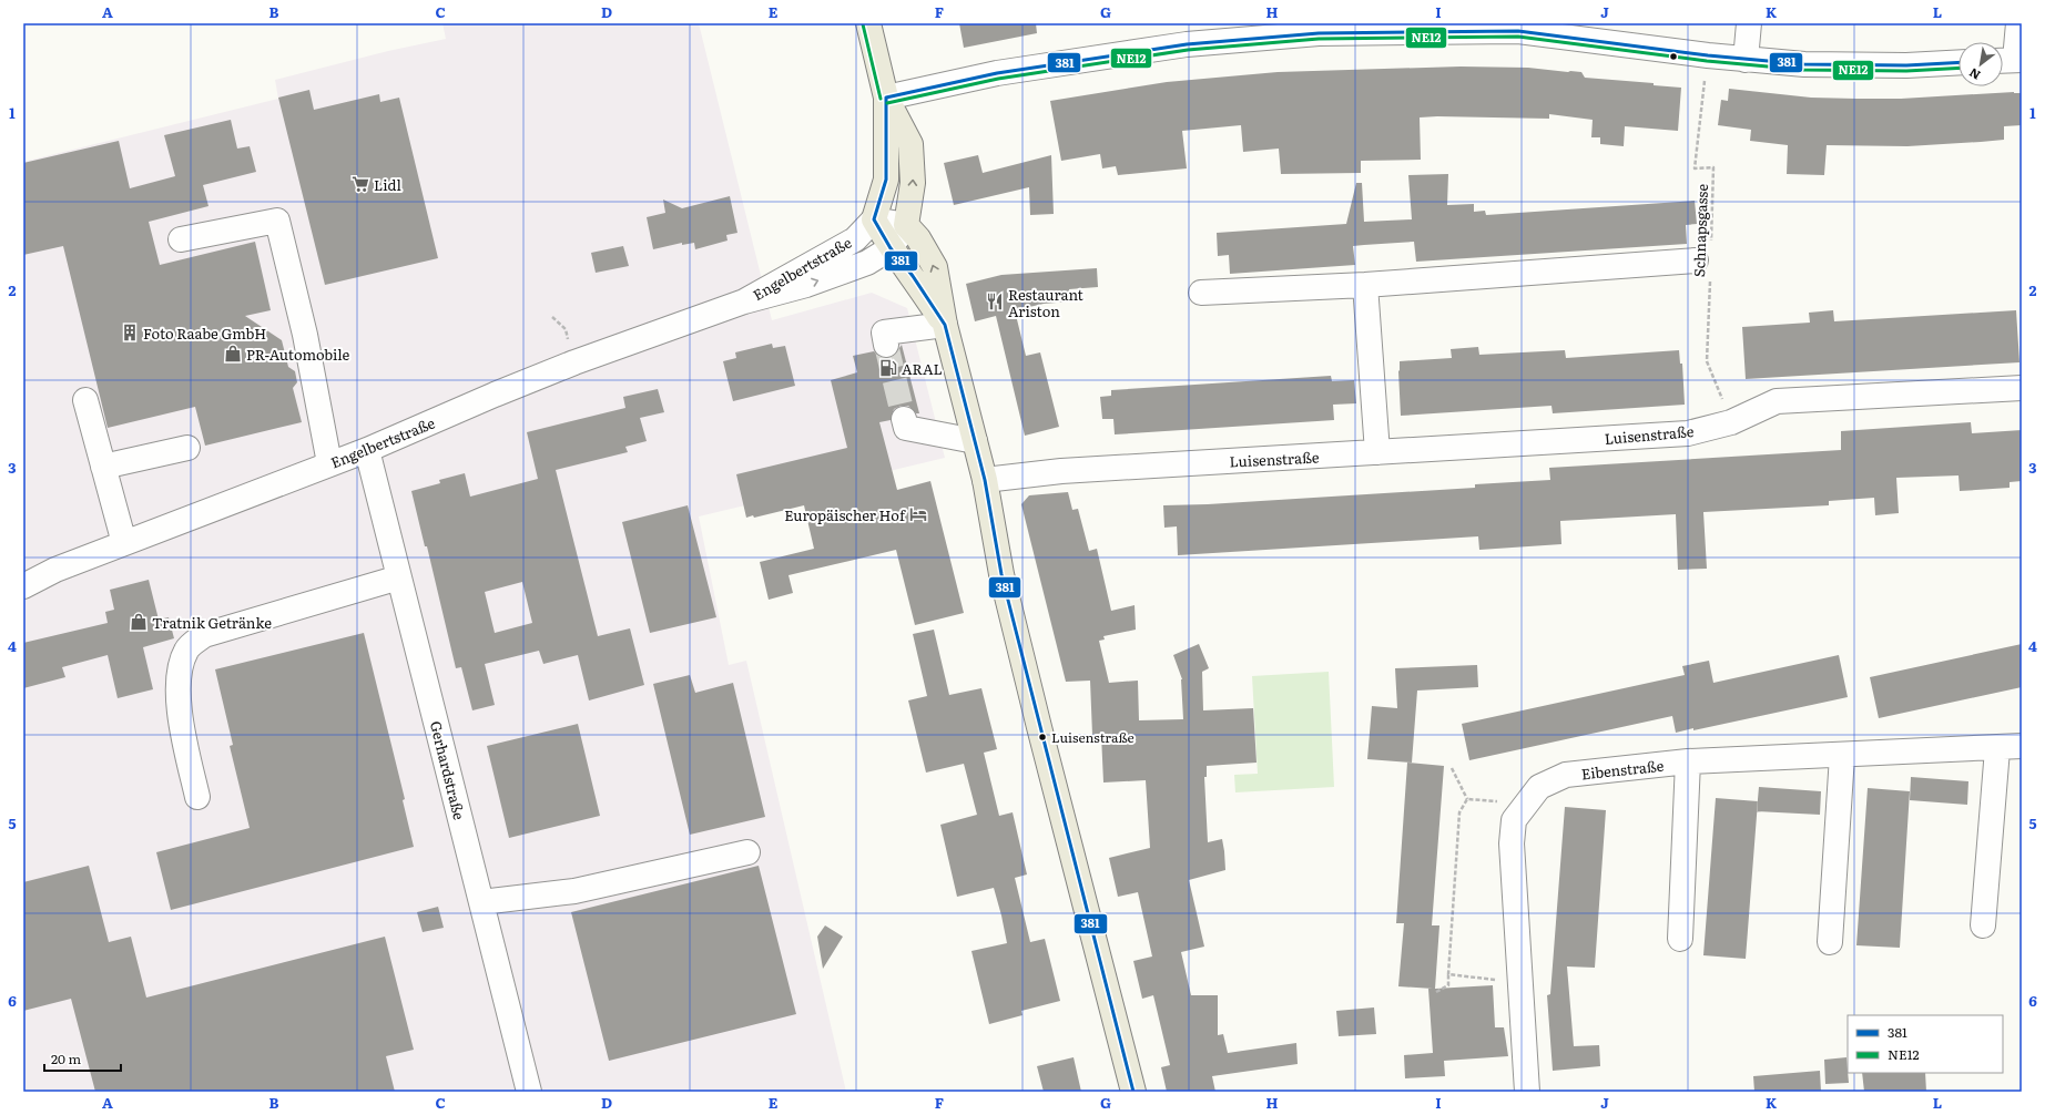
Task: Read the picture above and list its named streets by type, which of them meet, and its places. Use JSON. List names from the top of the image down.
{
  "streets": {
    "street": [
      "Engelbertstraße",
      "Luisenstraße",
      "Eibenstraße",
      "Gerhardstraße"
    ],
    "path": ["Schnapsgasse"]
  },
  "crossings": [
    ["Schnapsgasse", "Luisenstraße"],
    ["Engelbertstraße", "Gerhardstraße"]
  ],
  "places": {
    "supermarket": ["Lidl"],
    "restaurant": ["Restaurant Ariston"],
    "building": ["Foto Raabe GmbH"],
    "shop": ["PR-Automobile", "Tratnik Getränke"],
    "fuel station": ["ARAL"],
    "hotel": ["Europäischer Hof"],
    "other": ["Luisenstraße"]
  },
  "lines": ["transit line NE12", "transit line 381"],
  "legend": ["381", "NE12"],
  "scale_bar": "20 m",
  "north": "bottom left",
  "grid": {
    "columns": [
      "A",
      "B",
      "C",
      "D",
      "E",
      "F",
      "G",
      "H",
      "I",
      "J",
      "K",
      "L"
    ],
    "rows": [
      "1",
      "2",
      "3",
      "4",
      "5",
      "6"
    ]
  }
}
